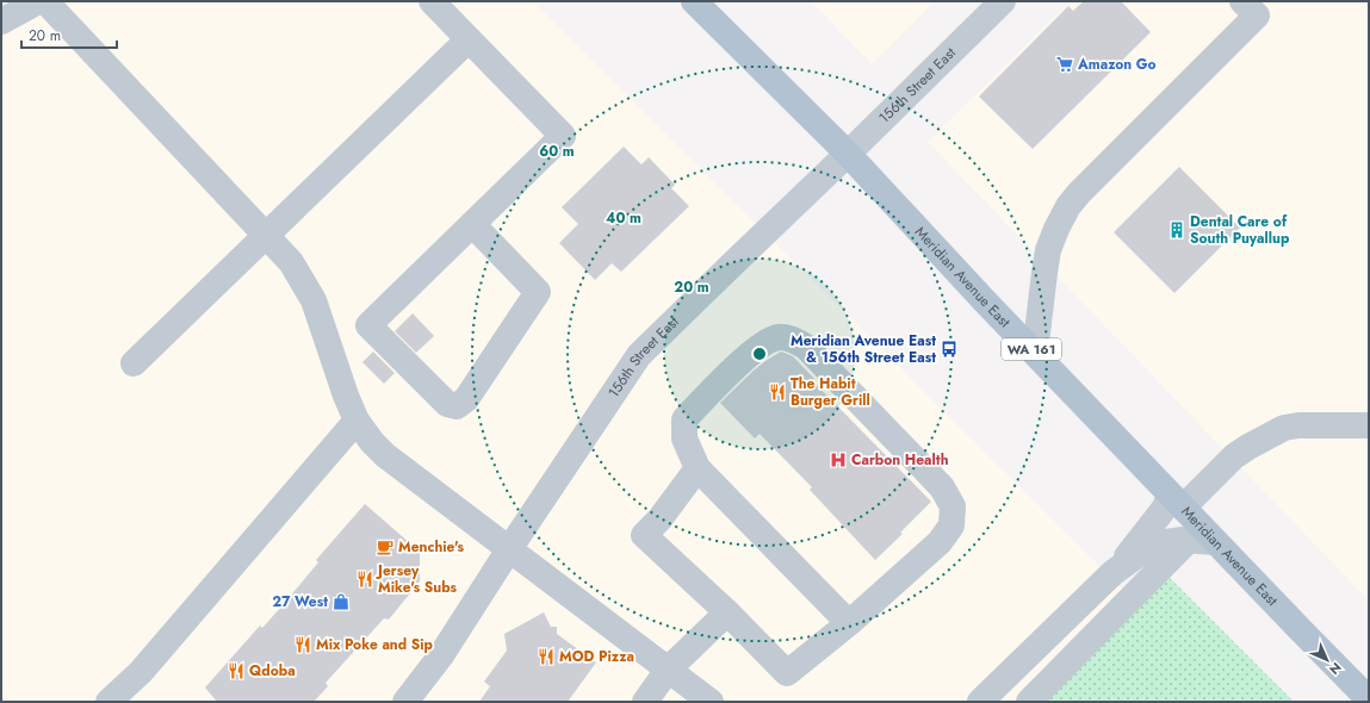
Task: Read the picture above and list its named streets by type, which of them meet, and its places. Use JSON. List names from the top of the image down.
{
  "streets": {
    "main road": ["Meridian Avenue East", "WA 161"],
    "street": ["156th Street East"]
  },
  "crossings": [
    ["156th Street East", "Meridian Avenue East"]
  ],
  "places": {
    "supermarket": ["Amazon Go"],
    "building": ["Dental Care of South Puyallup"],
    "bus stop": ["Meridian Avenue East & 156th Street East"],
    "restaurant": [
      "The Habit Burger Grill",
      "Jersey Mike's Subs",
      "Mix Poke and Sip",
      "MOD Pizza",
      "Qdoba"
    ],
    "hospital": ["Carbon Health"],
    "cafe": ["Menchie's"],
    "shop": ["27 West"]
  },
  "scale_bar": "20 m",
  "north": "bottom right",
  "rings": ["60 m", "40 m", "20 m"]
}
